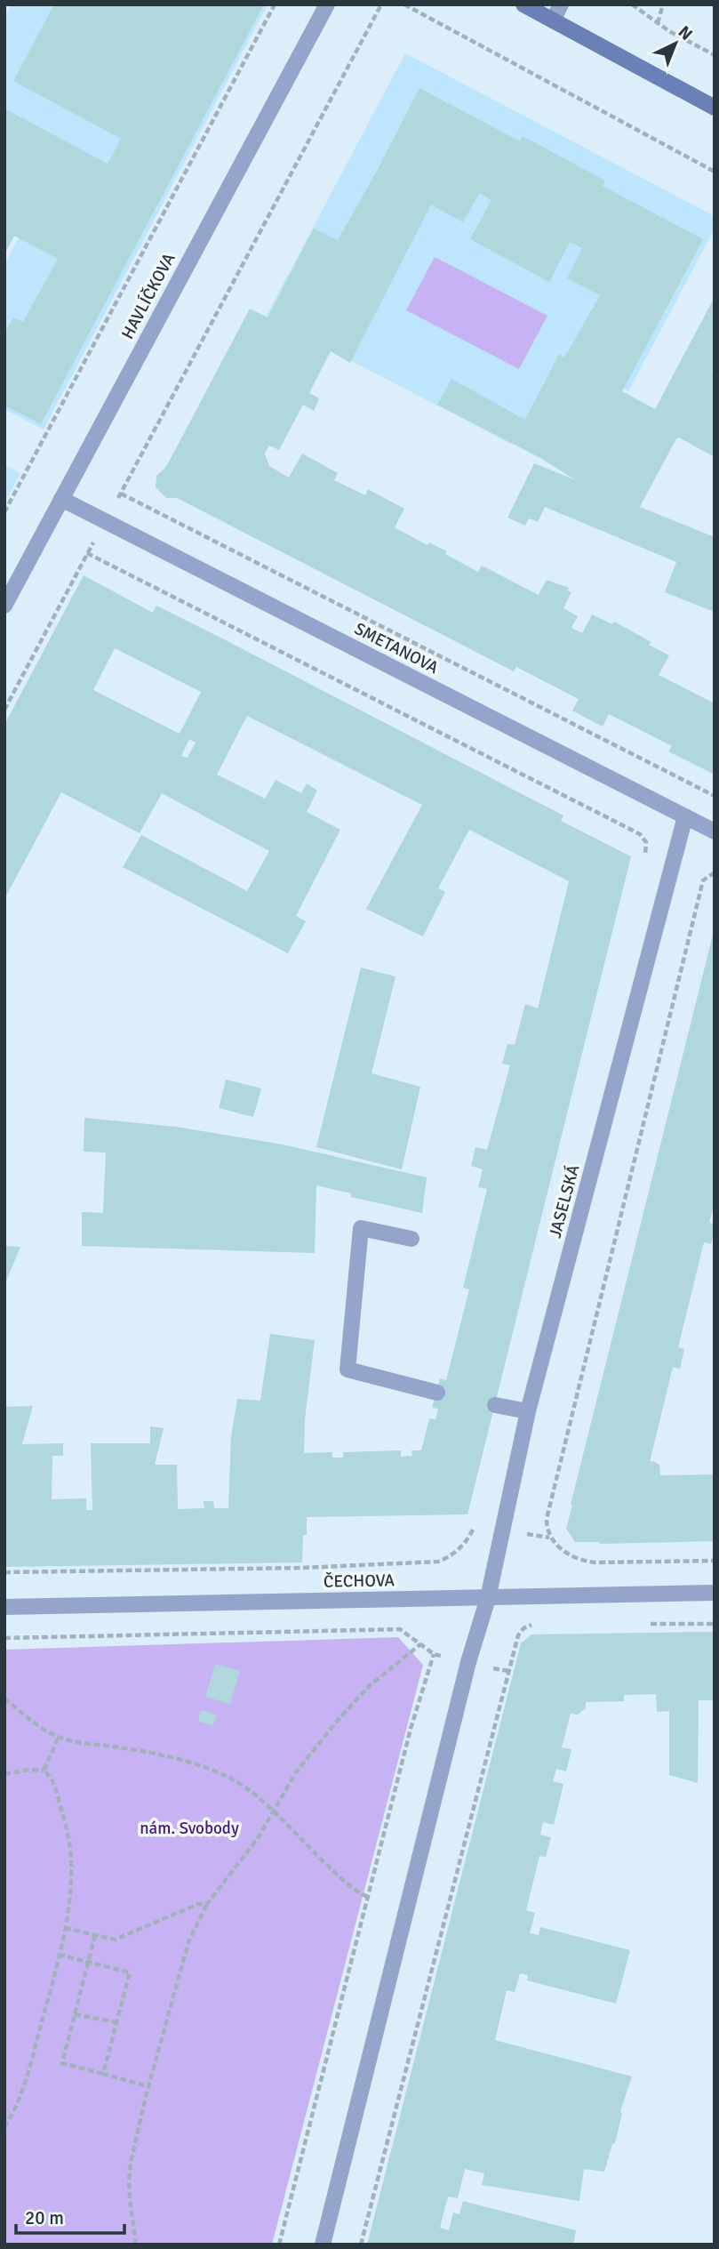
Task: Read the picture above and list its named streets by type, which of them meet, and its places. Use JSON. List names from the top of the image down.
{
  "streets": {
    "street": [
      "HAVLÍČKOVA",
      "SMETANOVA",
      "JASELSKÁ",
      "ČECHOVA"
    ]
  },
  "crossings": [
    ["HAVLÍČKOVA", "SMETANOVA"],
    ["SMETANOVA", "JASELSKÁ"],
    ["JASELSKÁ", "ČECHOVA"]
  ],
  "parks": ["nám. Svobody"],
  "scale_bar": "20 m",
  "north": "top right"
}
